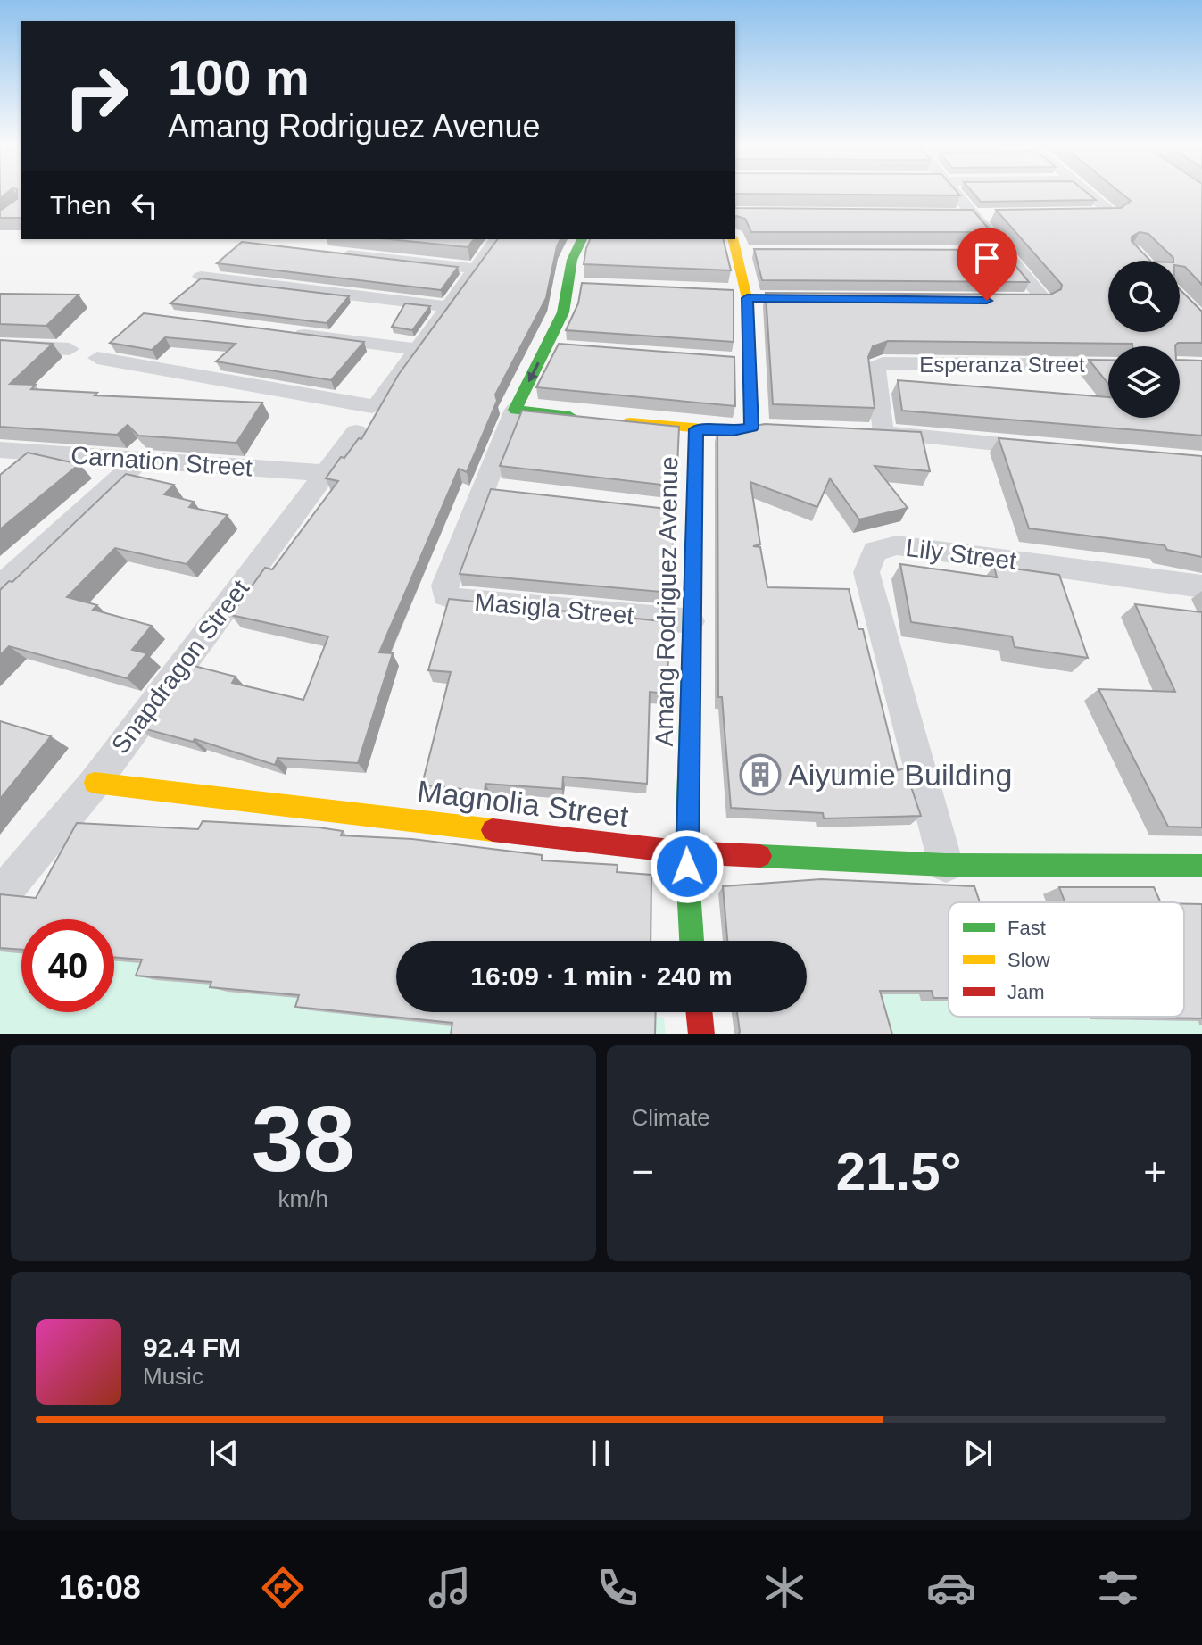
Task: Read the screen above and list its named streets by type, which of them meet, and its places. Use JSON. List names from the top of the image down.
{
  "streets": {
    "street": [
      "Esperanza Street",
      "Carnation Street",
      "Lily Street",
      "Amang Rodriguez Avenue",
      "Masigla Street",
      "Snapdragon Street",
      "Magnolia Street"
    ]
  },
  "crossings": [
    ["Carnation Street", "Snapdragon Street"],
    ["Lily Street", "Magnolia Street"],
    ["Amang Rodriguez Avenue", "Masigla Street"],
    ["Amang Rodriguez Avenue", "Magnolia Street"],
    ["Snapdragon Street", "Magnolia Street"]
  ],
  "places": {
    "building": ["Aiyumie Building"]
  },
  "legend": ["Fast", "Slow", "Jam"],
  "page": {
    "turn": ["100 m", "Amang Rodriguez Avenue"],
    "then": "Then",
    "limit": "40",
    "trip": "16:09 · 1 min · 240 m",
    "tile": [
      ["38", "km/h"],
      "Climate"
    ],
    "heat": ["−", "21.5°", "+"],
    "song": ["92.4 FM", "Music"],
    "tabs": "16:08"
  }
}
